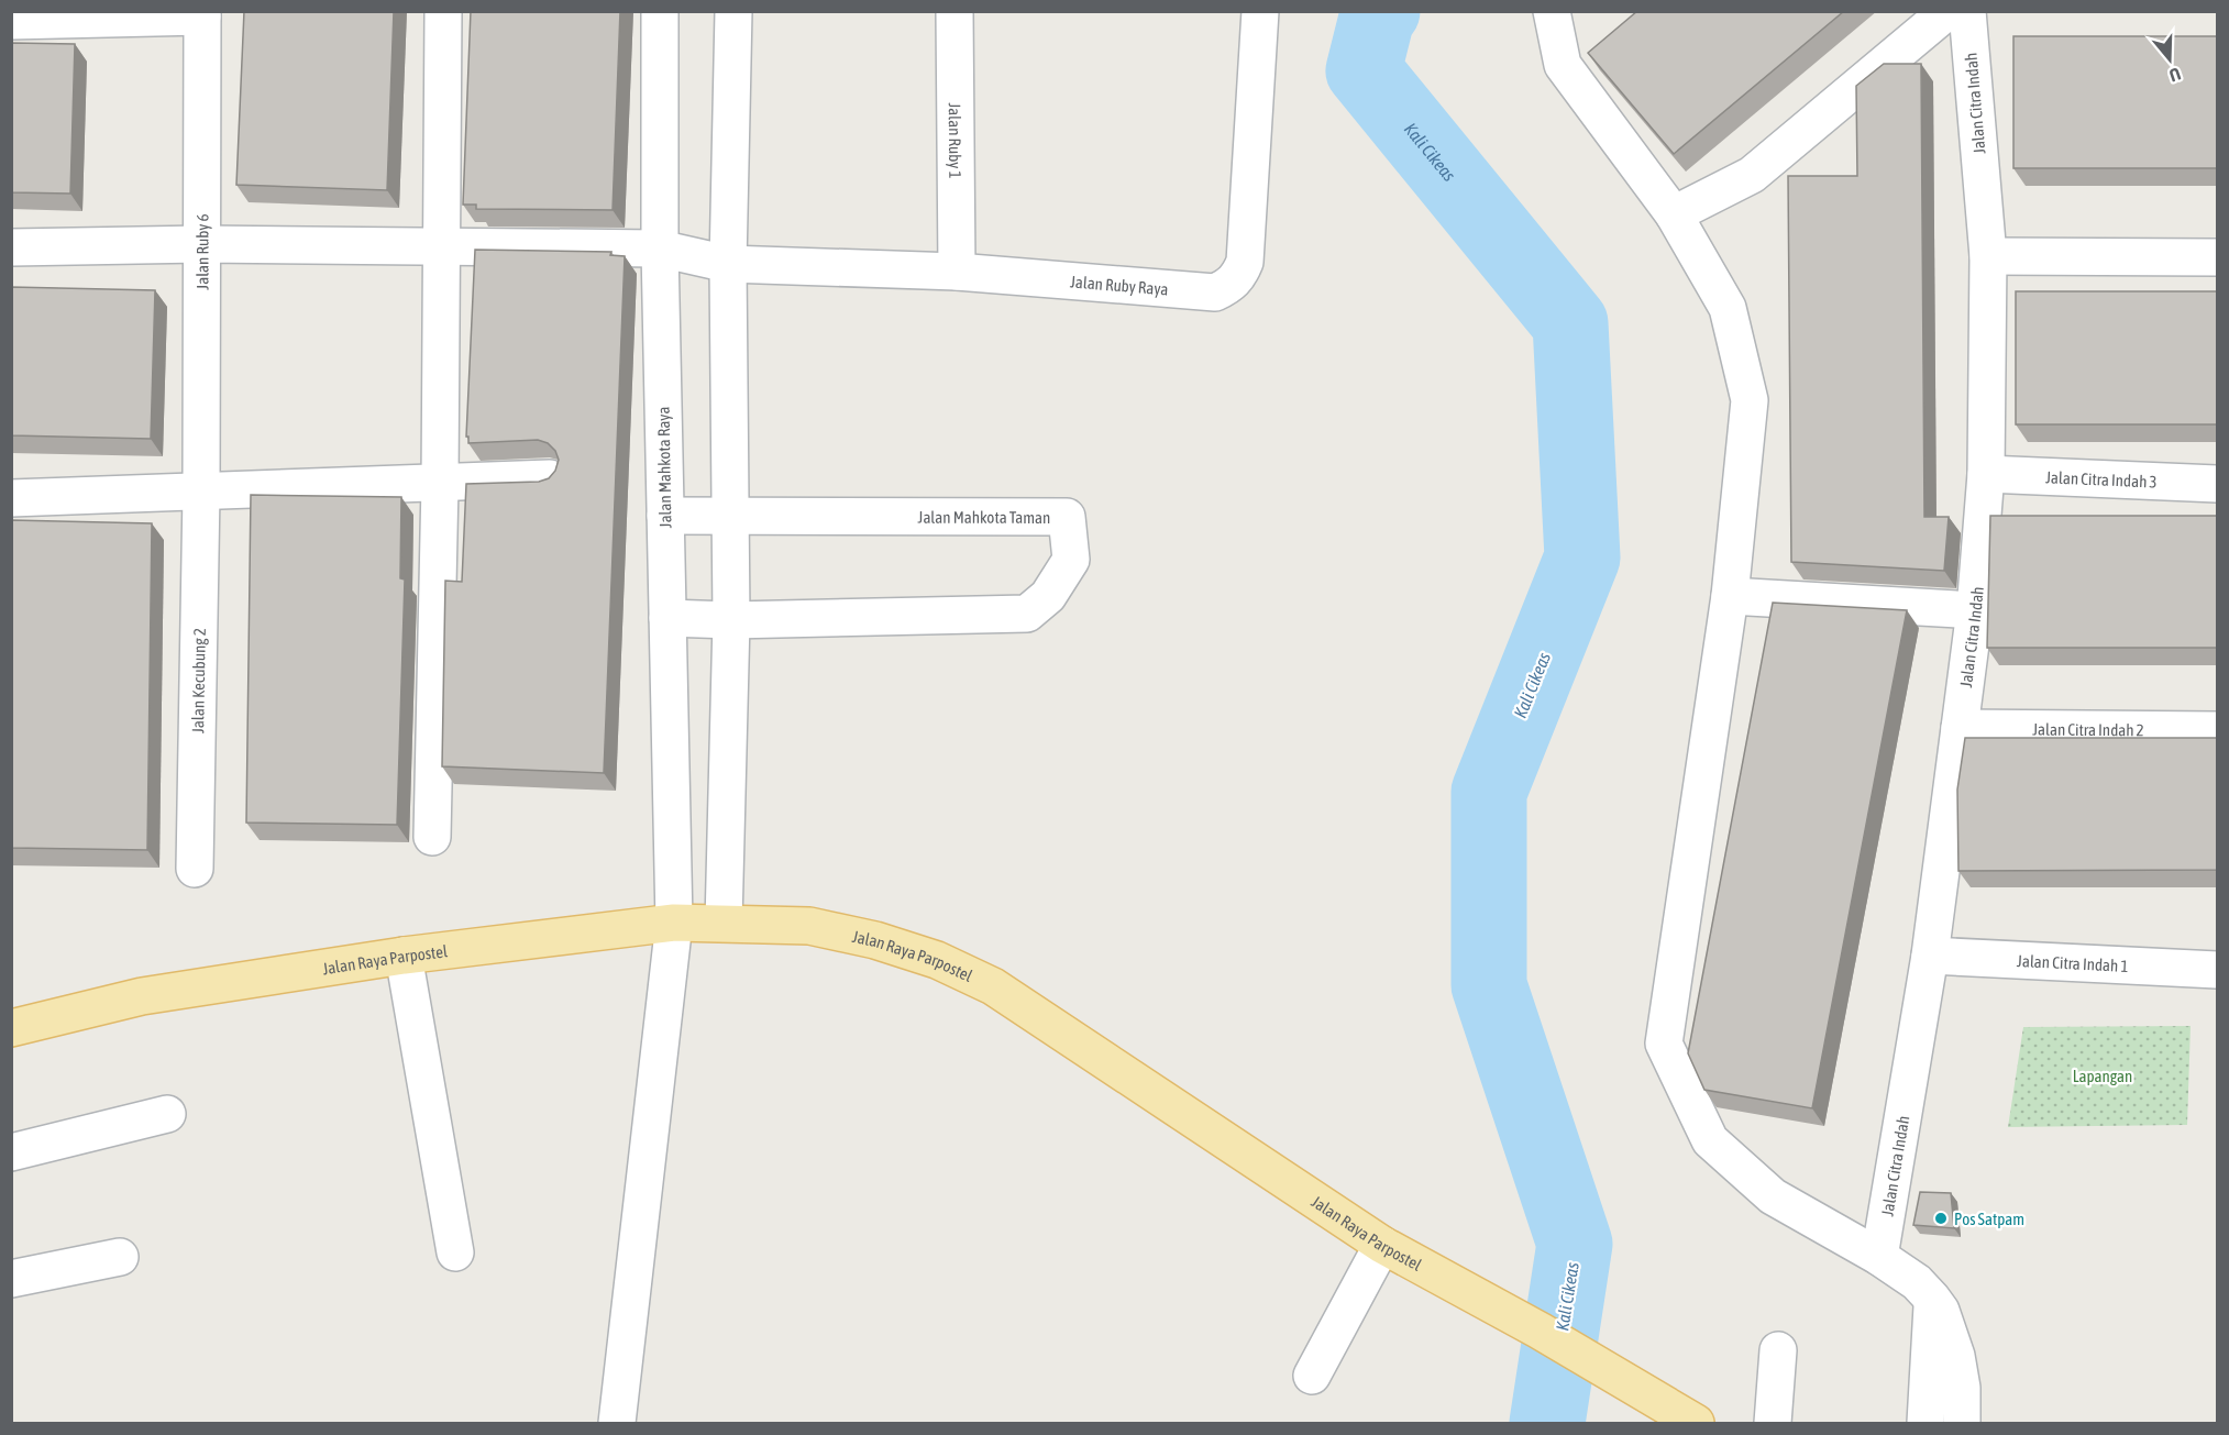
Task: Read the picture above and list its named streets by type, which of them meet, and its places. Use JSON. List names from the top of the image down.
{
  "streets": {
    "main road": ["Jalan Raya Parpostel"],
    "street": [
      "Jalan Citra Indah",
      "Jalan Ruby 1",
      "Jalan Ruby 6",
      "Jalan Ruby Raya",
      "Jalan Mahkota Raya",
      "Jalan Citra Indah 3",
      "Jalan Mahkota Taman",
      "Jalan Kecubung 2",
      "Jalan Citra Indah 2",
      "Jalan Citra Indah 1"
    ]
  },
  "crossings": [
    ["Jalan Citra Indah", "Jalan Citra Indah 3"],
    ["Jalan Citra Indah", "Jalan Citra Indah 2"],
    ["Jalan Citra Indah", "Jalan Citra Indah 1"],
    ["Jalan Ruby 1", "Jalan Ruby Raya"],
    ["Jalan Ruby 6", "Jalan Ruby Raya"],
    ["Jalan Ruby 6", "Jalan Kecubung 2"],
    ["Jalan Ruby Raya", "Jalan Mahkota Raya"],
    ["Jalan Mahkota Raya", "Jalan Mahkota Taman"],
    ["Jalan Mahkota Raya", "Jalan Raya Parpostel"]
  ],
  "water": ["Kali Cikeas"],
  "parks": ["Lapangan"],
  "places": ["Pos Satpam"],
  "north": "bottom"
}
